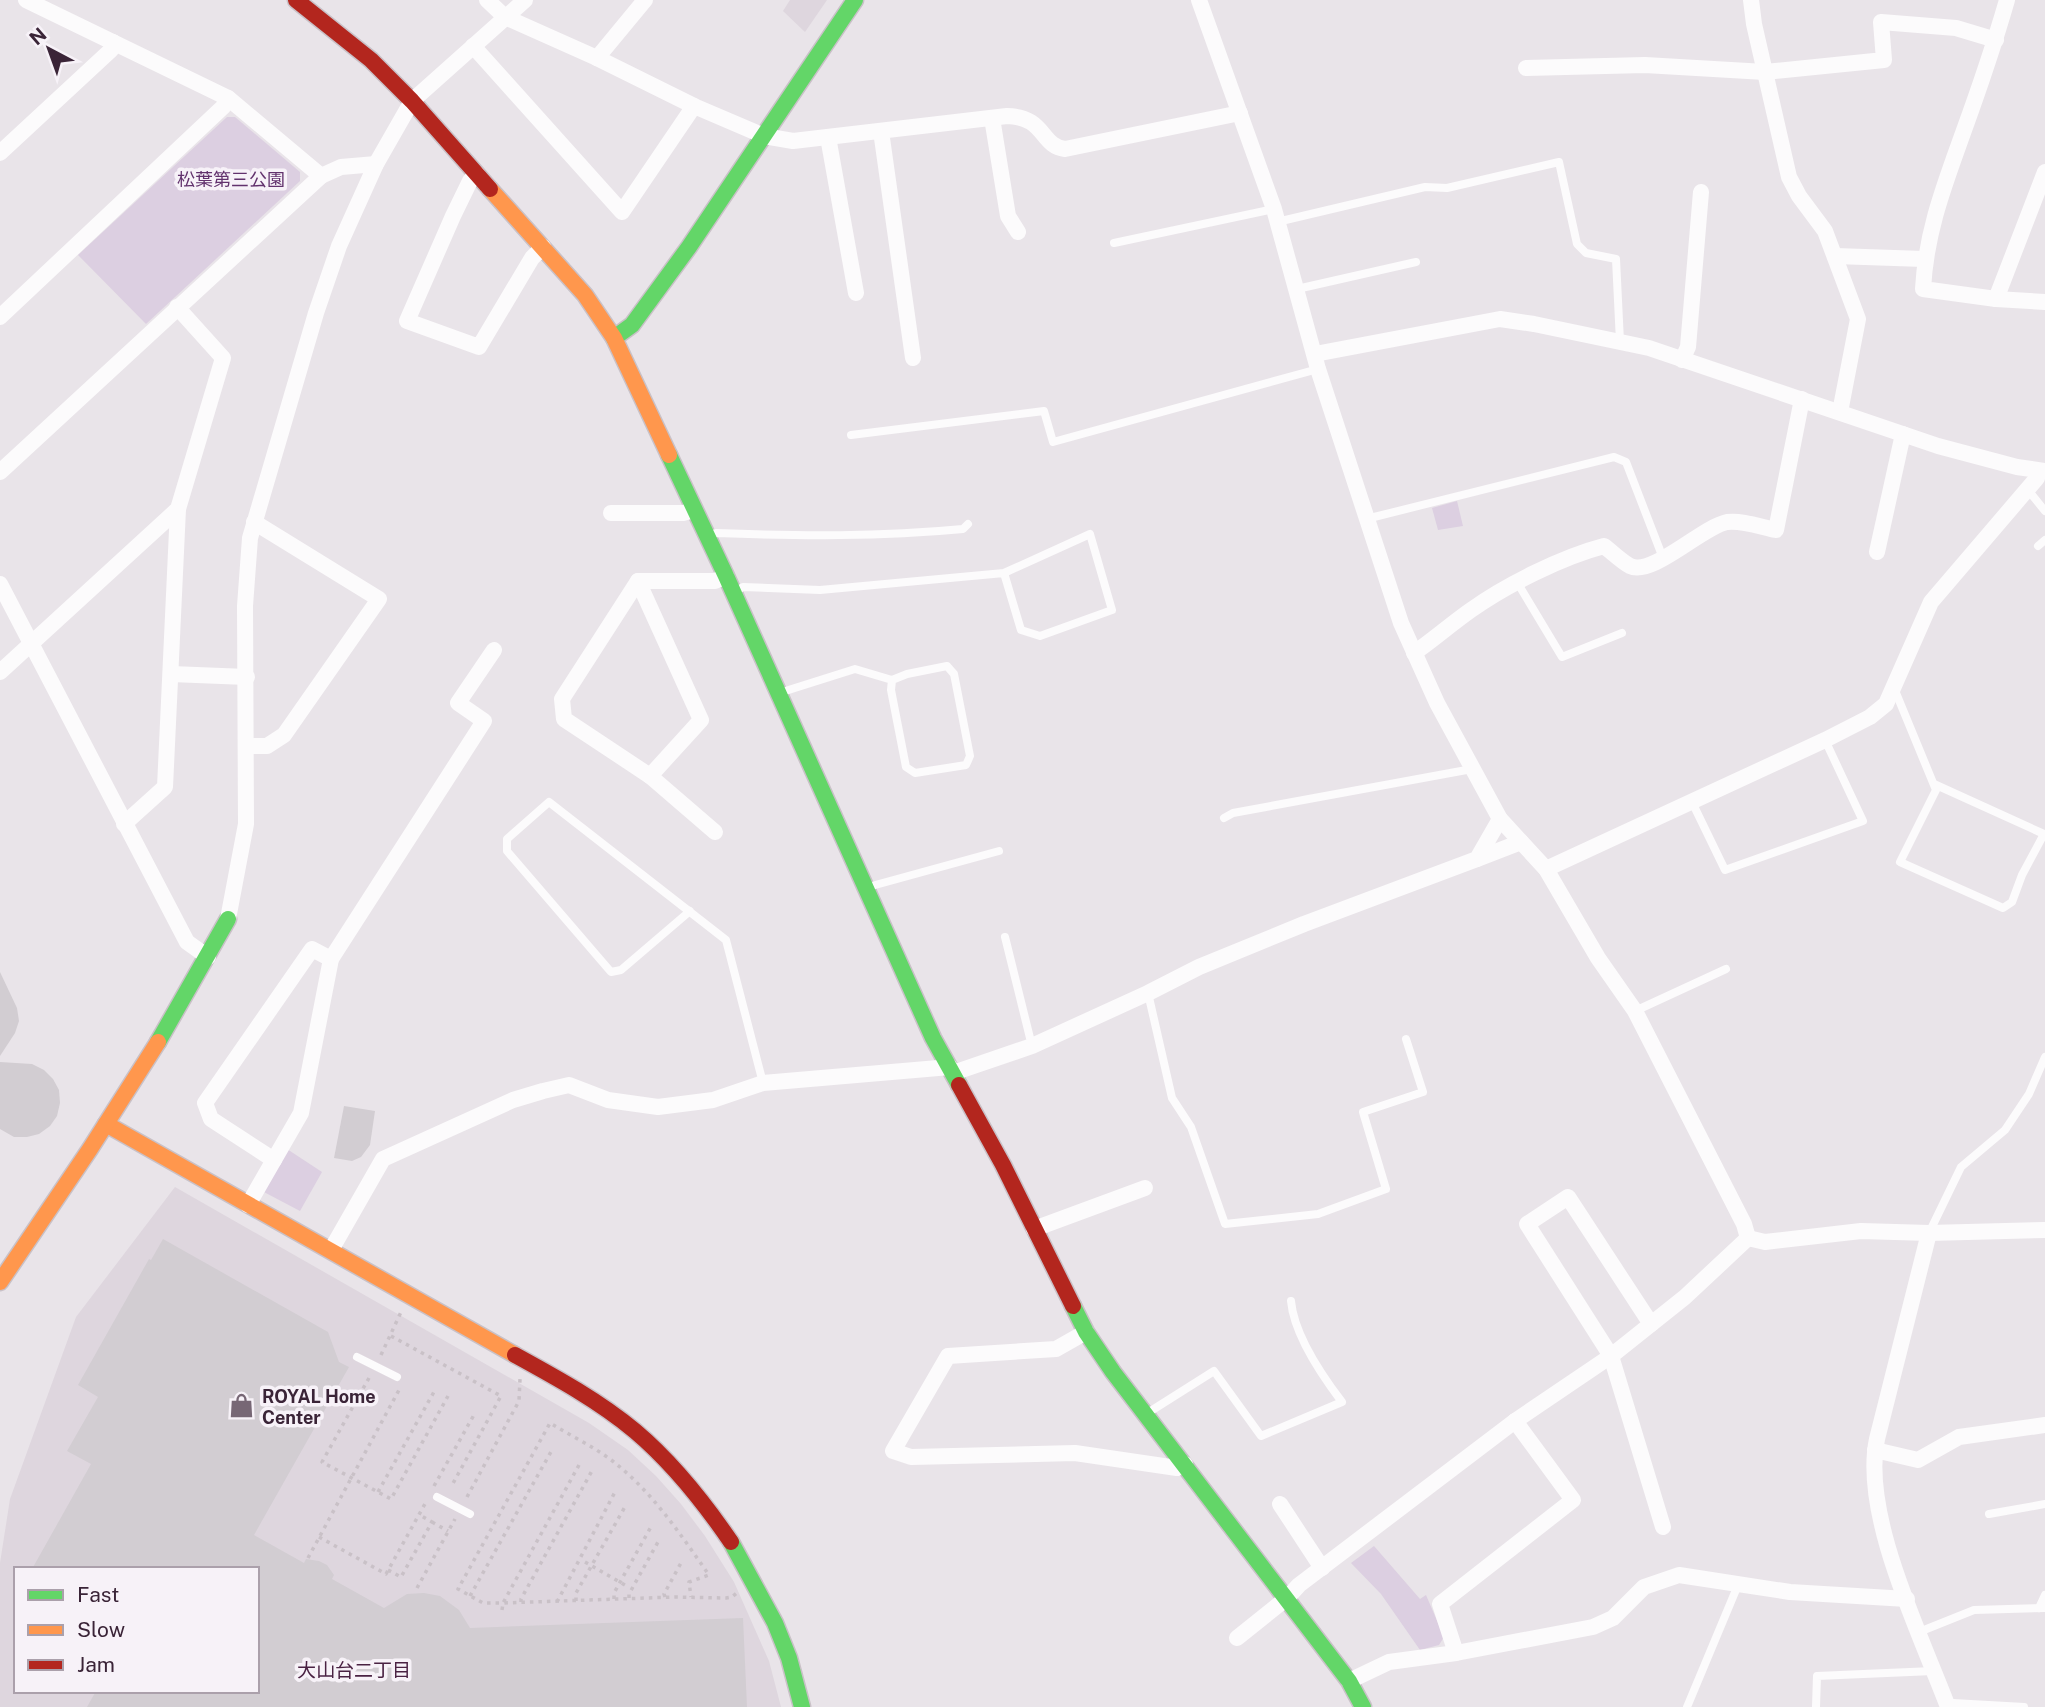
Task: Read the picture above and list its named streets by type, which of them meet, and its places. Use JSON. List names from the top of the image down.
{
  "districts": ["大山台二丁目"],
  "parks": ["松葉第三公園"],
  "places": {
    "shop": ["ROYAL Home Center"]
  },
  "legend": ["Fast", "Slow", "Jam"],
  "north": "top left"
}
